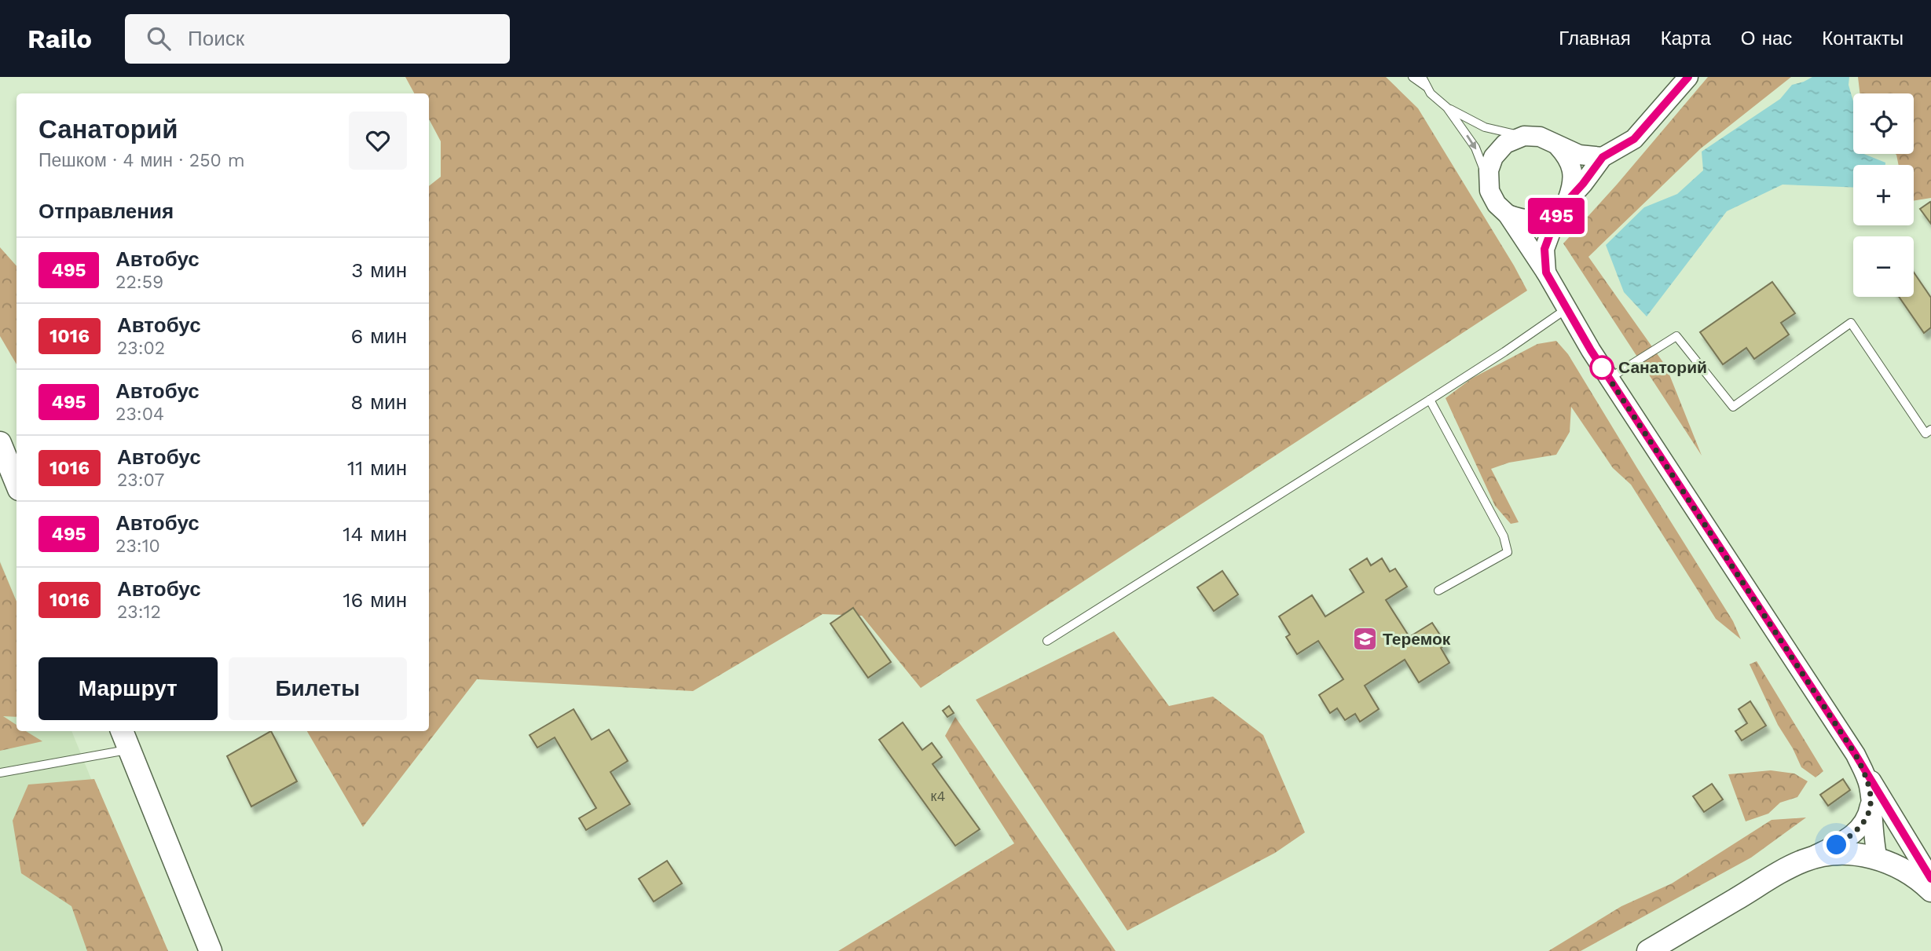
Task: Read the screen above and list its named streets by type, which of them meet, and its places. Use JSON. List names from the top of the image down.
{
  "places": {
    "other": ["Санаторий"],
    "school or university": ["Теремок"]
  },
  "lines": ["bus line 495"],
  "house_numbers": ["к4"],
  "page": {
    "header": "Railo",
    "search": "Поиск",
    "nav": [
      "Главная",
      "Карта",
      "О нас",
      "Контакты"
    ],
    "on_map": "495",
    "map_buttons": ["+", "−"],
    "heading": [
      ["Санаторий", "Пешком · 4 мин · 250 m"],
      "Отправления"
    ],
    "list": [
      {
        "mark": "495",
        "name": "Автобус",
        "note": "22:59",
        "value": "3 мин"
      },
      {
        "mark": "1016",
        "name": "Автобус",
        "note": "23:02",
        "value": "6 мин"
      },
      {
        "mark": "495",
        "name": "Автобус",
        "note": "23:04",
        "value": "8 мин"
      },
      {
        "mark": "1016",
        "name": "Автобус",
        "note": "23:07",
        "value": "11 мин"
      },
      {
        "mark": "495",
        "name": "Автобус",
        "note": "23:10",
        "value": "14 мин"
      },
      {
        "mark": "1016",
        "name": "Автобус",
        "note": "23:12",
        "value": "16 мин"
      }
    ],
    "buttons": ["Маршрут", "Билеты"]
  }
}
